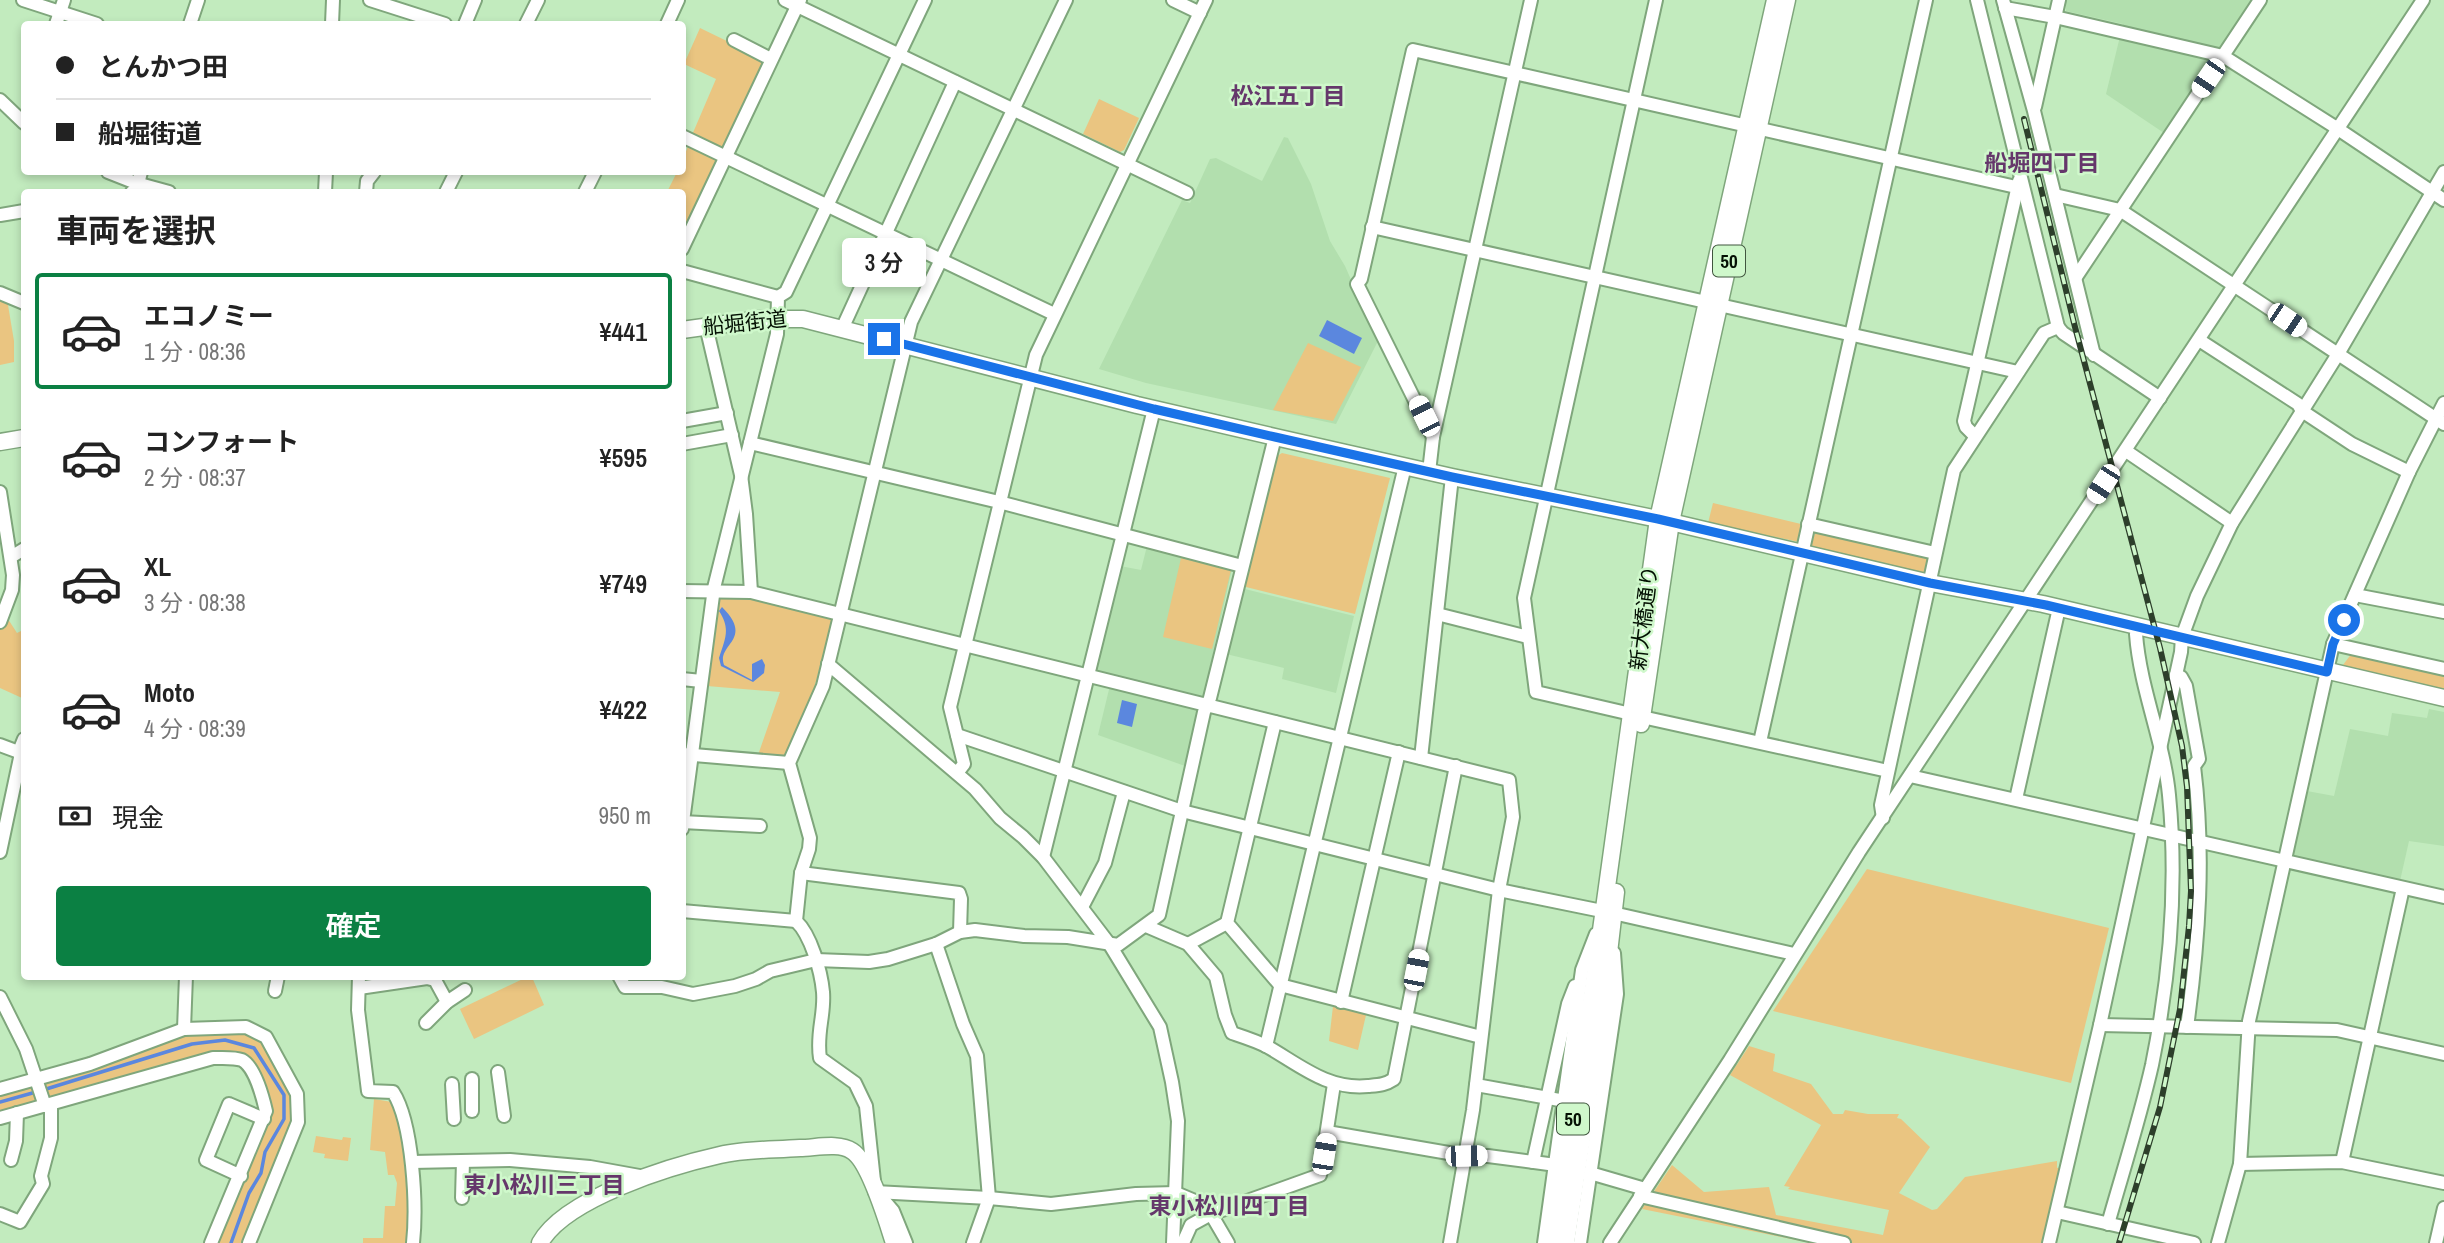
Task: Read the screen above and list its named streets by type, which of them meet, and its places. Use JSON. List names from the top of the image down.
{
  "streets": {
    "main road": ["50", "船堀街道", "新大橋通り"]
  },
  "crossings": [
    ["船堀街道", "新大橋通り"]
  ],
  "districts": [
    "松江五丁目",
    "船堀四丁目",
    "東小松川三丁目",
    "東小松川四丁目"
  ],
  "page": {
    "banner": ["とんかつ田", "船堀街道"],
    "heading": "車両を選択",
    "bubble": "3 分",
    "list": [
      {
        "name": "エコノミー",
        "note": "1 分 · 08:36",
        "value": "¥441"
      },
      {
        "name": "コンフォート",
        "note": "2 分 · 08:37",
        "value": "¥595"
      },
      {
        "name": "XL",
        "note": "3 分 · 08:38",
        "value": "¥749"
      },
      {
        "name": "Moto",
        "note": "4 分 · 08:39",
        "value": "¥422"
      }
    ],
    "pay": ["現金", "950 m"],
    "buttons": "確定"
  }
}
